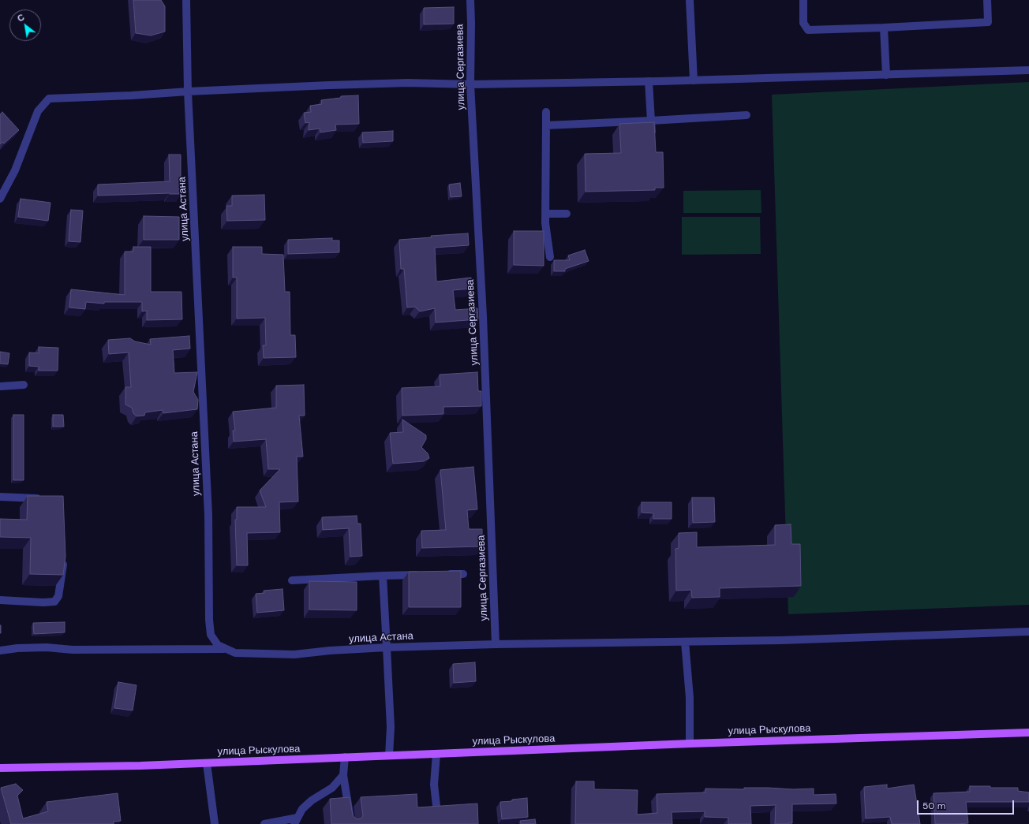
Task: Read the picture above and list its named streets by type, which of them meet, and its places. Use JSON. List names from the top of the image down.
{
  "streets": {
    "main road": ["улица Рыскулова"],
    "street": ["улица Сергазиева", "улица Астана"]
  },
  "crossings": [
    ["улица Сергазиева", "улица Астана"]
  ],
  "scale_bar": "50 m",
  "north": "top left"
}
